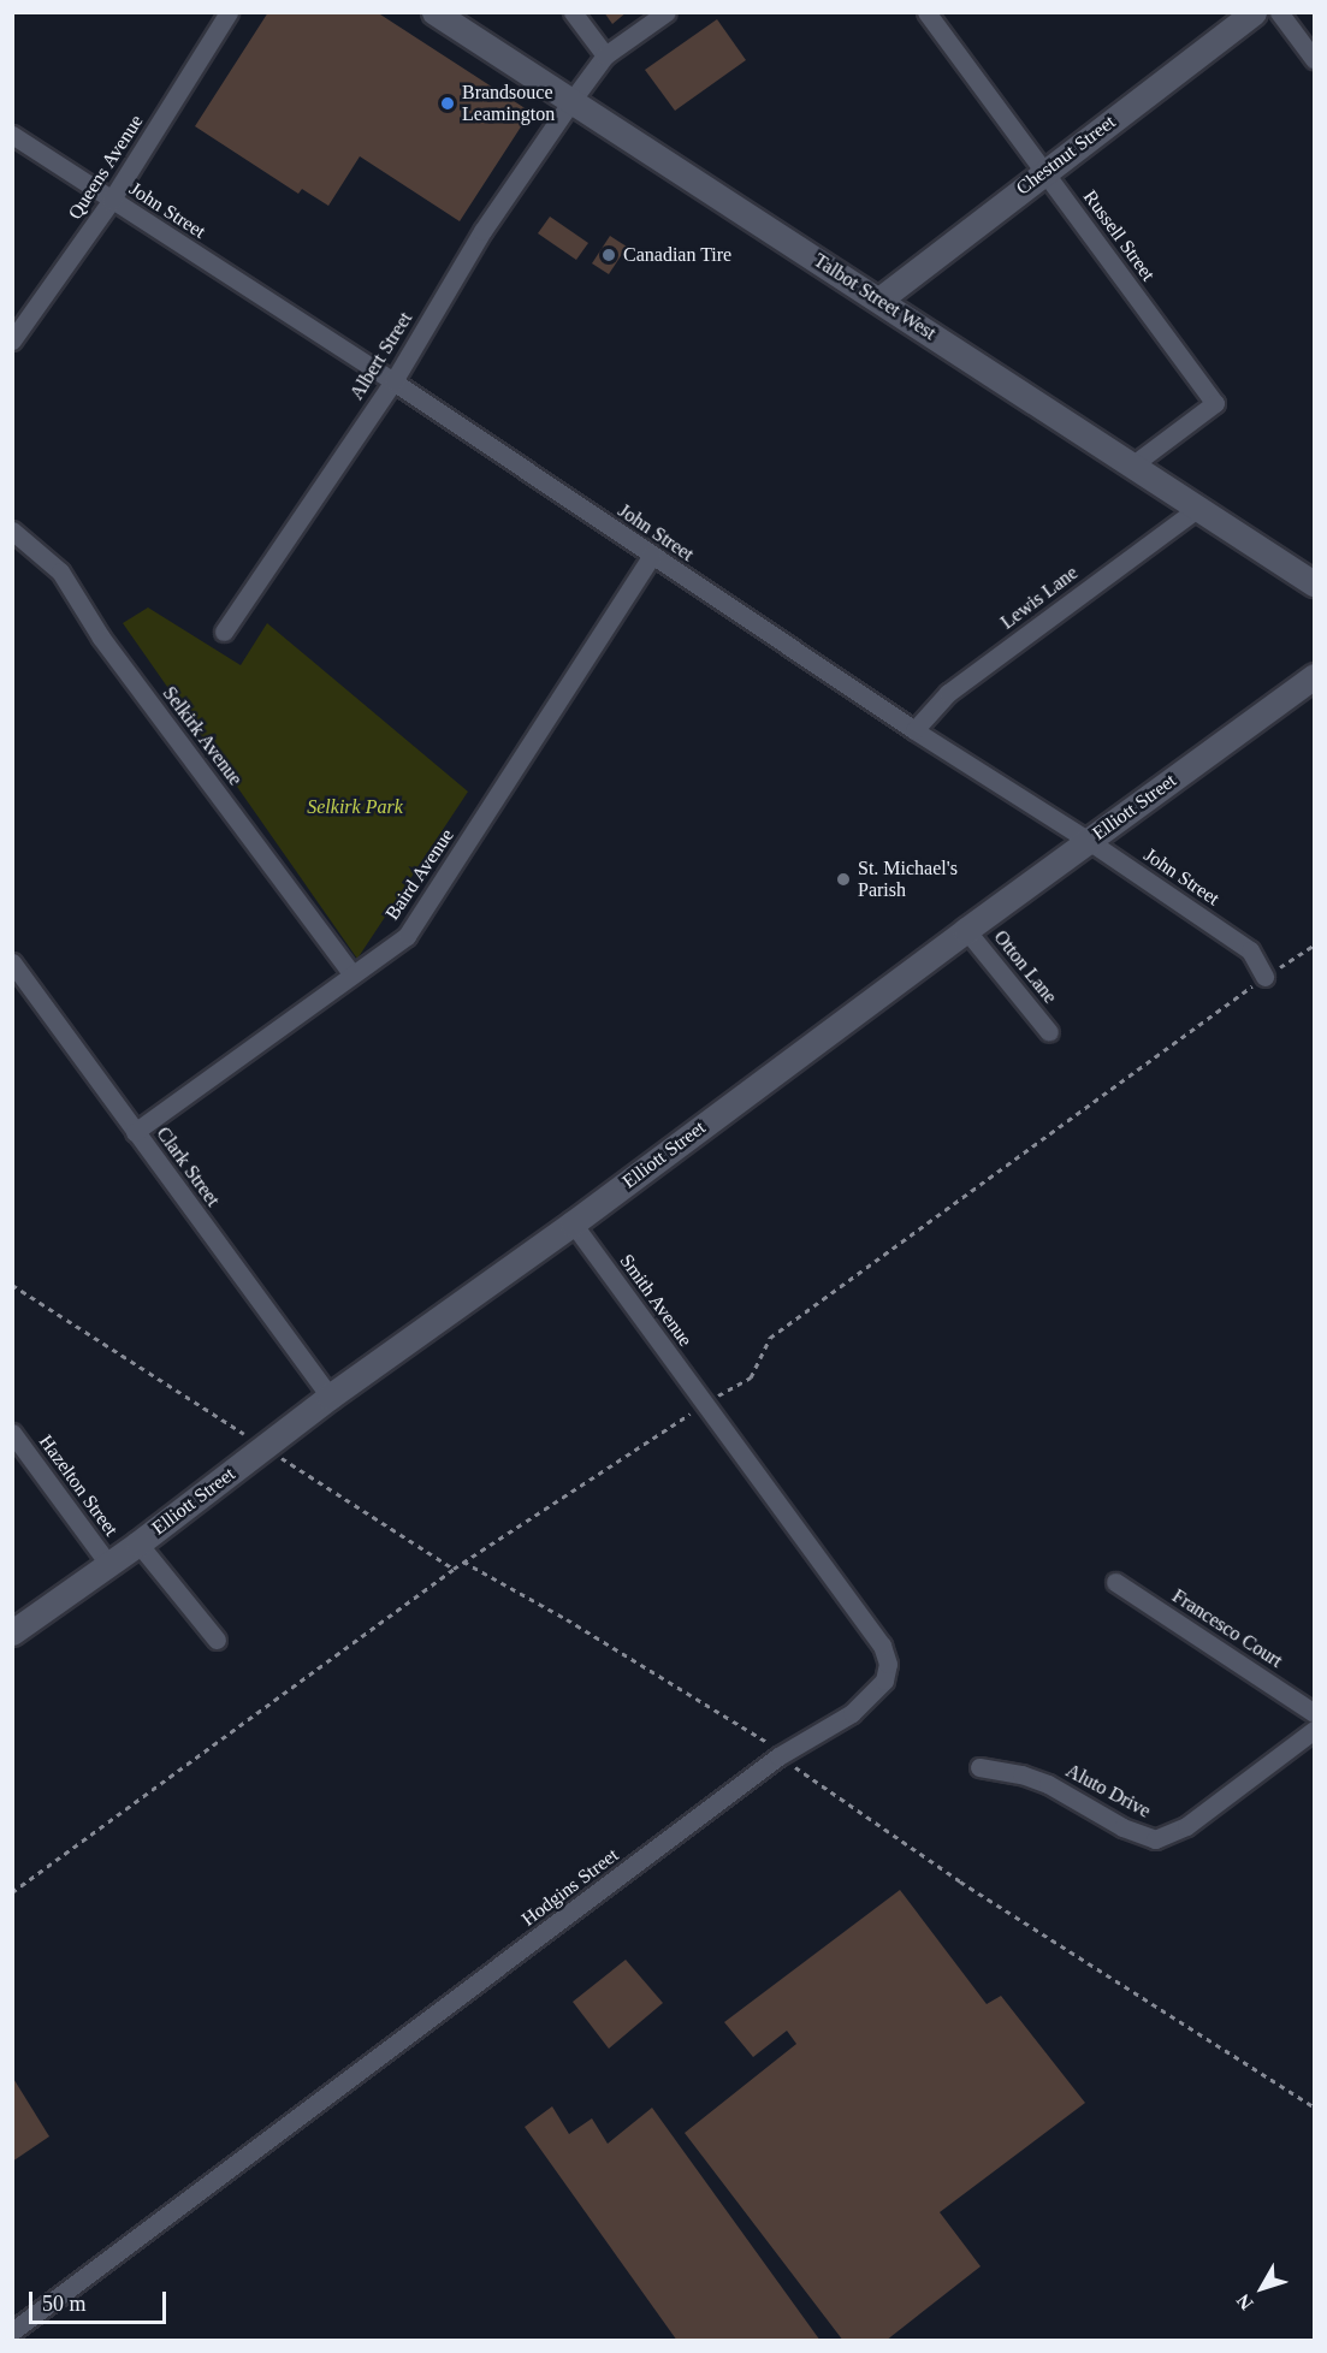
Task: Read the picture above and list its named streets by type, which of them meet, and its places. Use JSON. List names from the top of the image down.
{
  "streets": {
    "street": [
      "Chestnut Street",
      "Queens Avenue",
      "John Street",
      "Russell Street",
      "Talbot Street West",
      "Albert Street",
      "Lewis Lane",
      "Selkirk Avenue",
      "Elliott Street",
      "Baird Avenue",
      "Otton Lane",
      "Clark Street",
      "Smith Avenue",
      "Hazelton Street",
      "Francesco Court",
      "Aluto Drive",
      "Hodgins Street"
    ]
  },
  "crossings": [
    ["Chestnut Street", "Russell Street"],
    ["Chestnut Street", "Talbot Street West"],
    ["Queens Avenue", "John Street"],
    ["John Street", "Albert Street"],
    ["John Street", "Lewis Lane"],
    ["John Street", "Elliott Street"],
    ["John Street", "Baird Avenue"],
    ["Russell Street", "Talbot Street West"],
    ["Talbot Street West", "Albert Street"],
    ["Talbot Street West", "Lewis Lane"],
    ["Selkirk Avenue", "Baird Avenue"],
    ["Elliott Street", "Otton Lane"],
    ["Elliott Street", "Clark Street"],
    ["Elliott Street", "Smith Avenue"],
    ["Elliott Street", "Hazelton Street"],
    ["Baird Avenue", "Clark Street"],
    ["Smith Avenue", "Hodgins Street"]
  ],
  "parks": ["Selkirk Park"],
  "places": ["Brandsouce Leamington", "Canadian Tire", "St. Michael's Parish"],
  "scale_bar": "50 m",
  "north": "bottom left"
}
